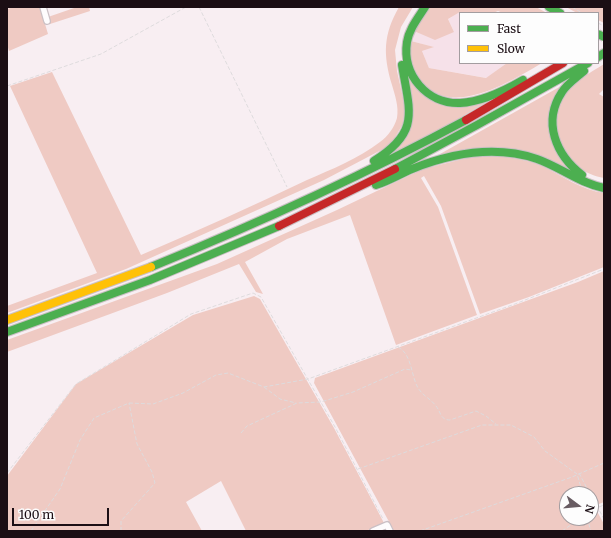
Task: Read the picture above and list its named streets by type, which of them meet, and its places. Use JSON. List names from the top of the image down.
{
  "legend": ["Fast", "Slow"],
  "scale_bar": "100 m",
  "north": "right"
}
